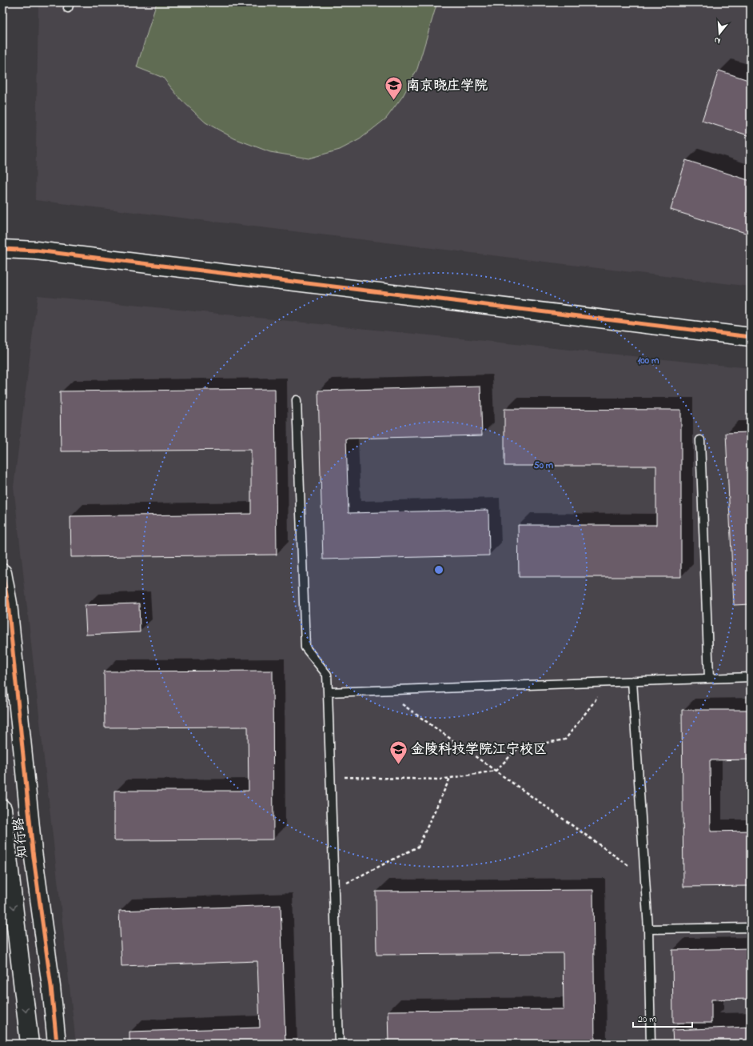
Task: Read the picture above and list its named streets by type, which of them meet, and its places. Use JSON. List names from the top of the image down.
{
  "streets": {
    "street": ["知行路"]
  },
  "places": {
    "school or university": ["南京晓庄学院", "金陵科技学院江宁校区"]
  },
  "scale_bar": "20 m",
  "north": "bottom",
  "rings": ["100 m", "50 m"]
}
